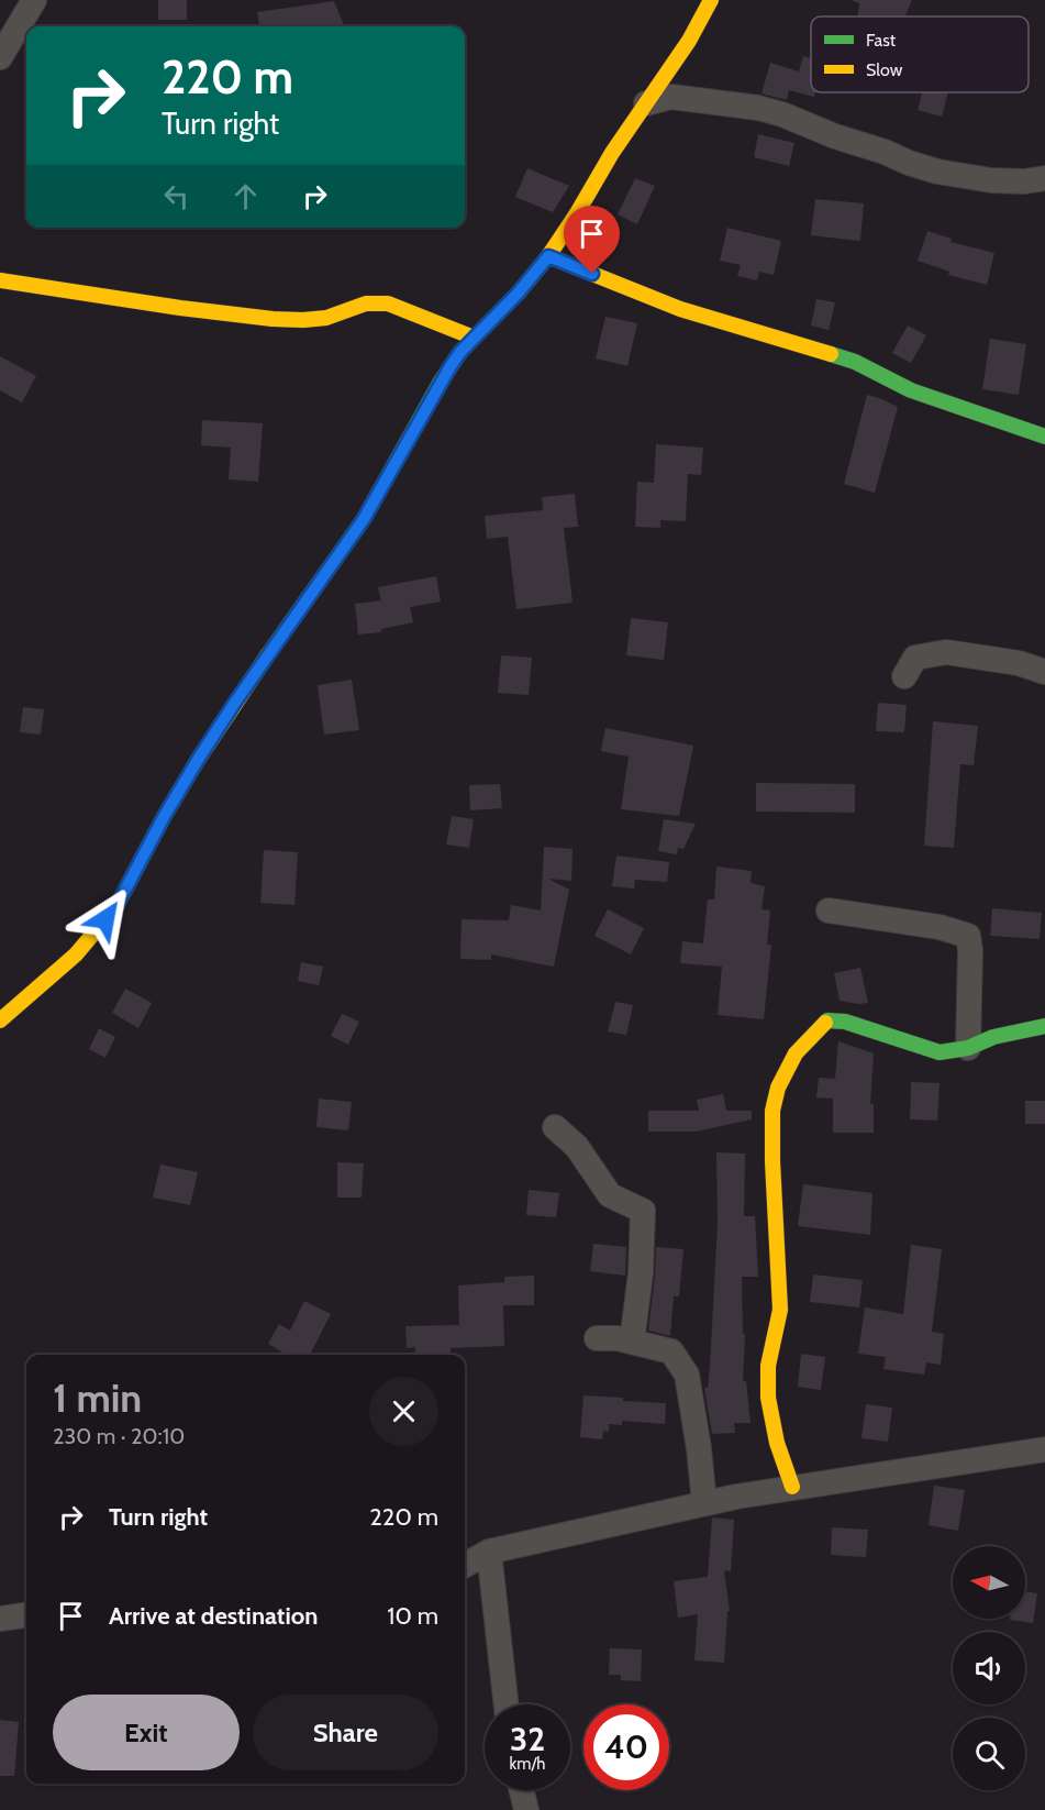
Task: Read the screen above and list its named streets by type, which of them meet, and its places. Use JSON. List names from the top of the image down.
{
  "legend": ["Fast", "Slow"],
  "north": "left",
  "page": {
    "turn": ["220 m", "Turn right"],
    "heading": ["1 min", "230 m · 20:10"],
    "list": [
      {
        "name": "Turn right",
        "value": "220 m"
      },
      {
        "name": "Arrive at destination",
        "value": "10 m"
      }
    ],
    "buttons": ["Exit", "Share"],
    "speed": "32 km/h",
    "limit": "40"
  }
}
